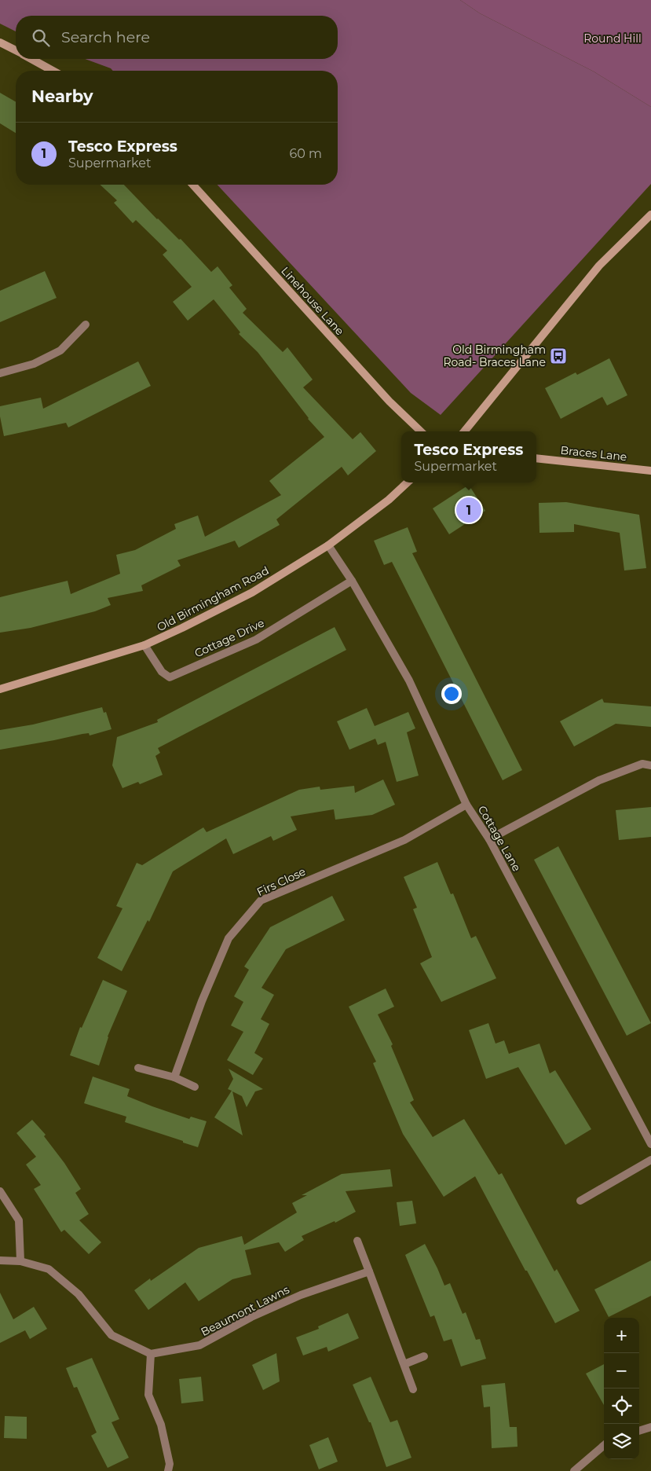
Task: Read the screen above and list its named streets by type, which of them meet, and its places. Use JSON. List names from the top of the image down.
{
  "streets": {
    "main road": ["Linehouse Lane", "Braces Lane", "Old Birmingham Road"],
    "street": [
      "Cottage Drive",
      "Cottage Lane",
      "Firs Close",
      "Beaumont Lawns"
    ]
  },
  "crossings": [
    ["Old Birmingham Road", "Cottage Drive"],
    ["Old Birmingham Road", "Cottage Lane"],
    ["Cottage Drive", "Cottage Lane"],
    ["Cottage Lane", "Firs Close"]
  ],
  "parks": ["Round Hill"],
  "places": {
    "bus stop": ["Old Birmingham Road- Braces Lane"]
  },
  "page": {
    "search": "Search here",
    "heading": "Nearby",
    "list": [
      {
        "mark": "1",
        "name": "Tesco Express",
        "note": "Supermarket",
        "value": "60 m"
      }
    ],
    "popup": ["Tesco Express", "Supermarket"],
    "pins": "1",
    "map_buttons": ["+", "−"]
  }
}
